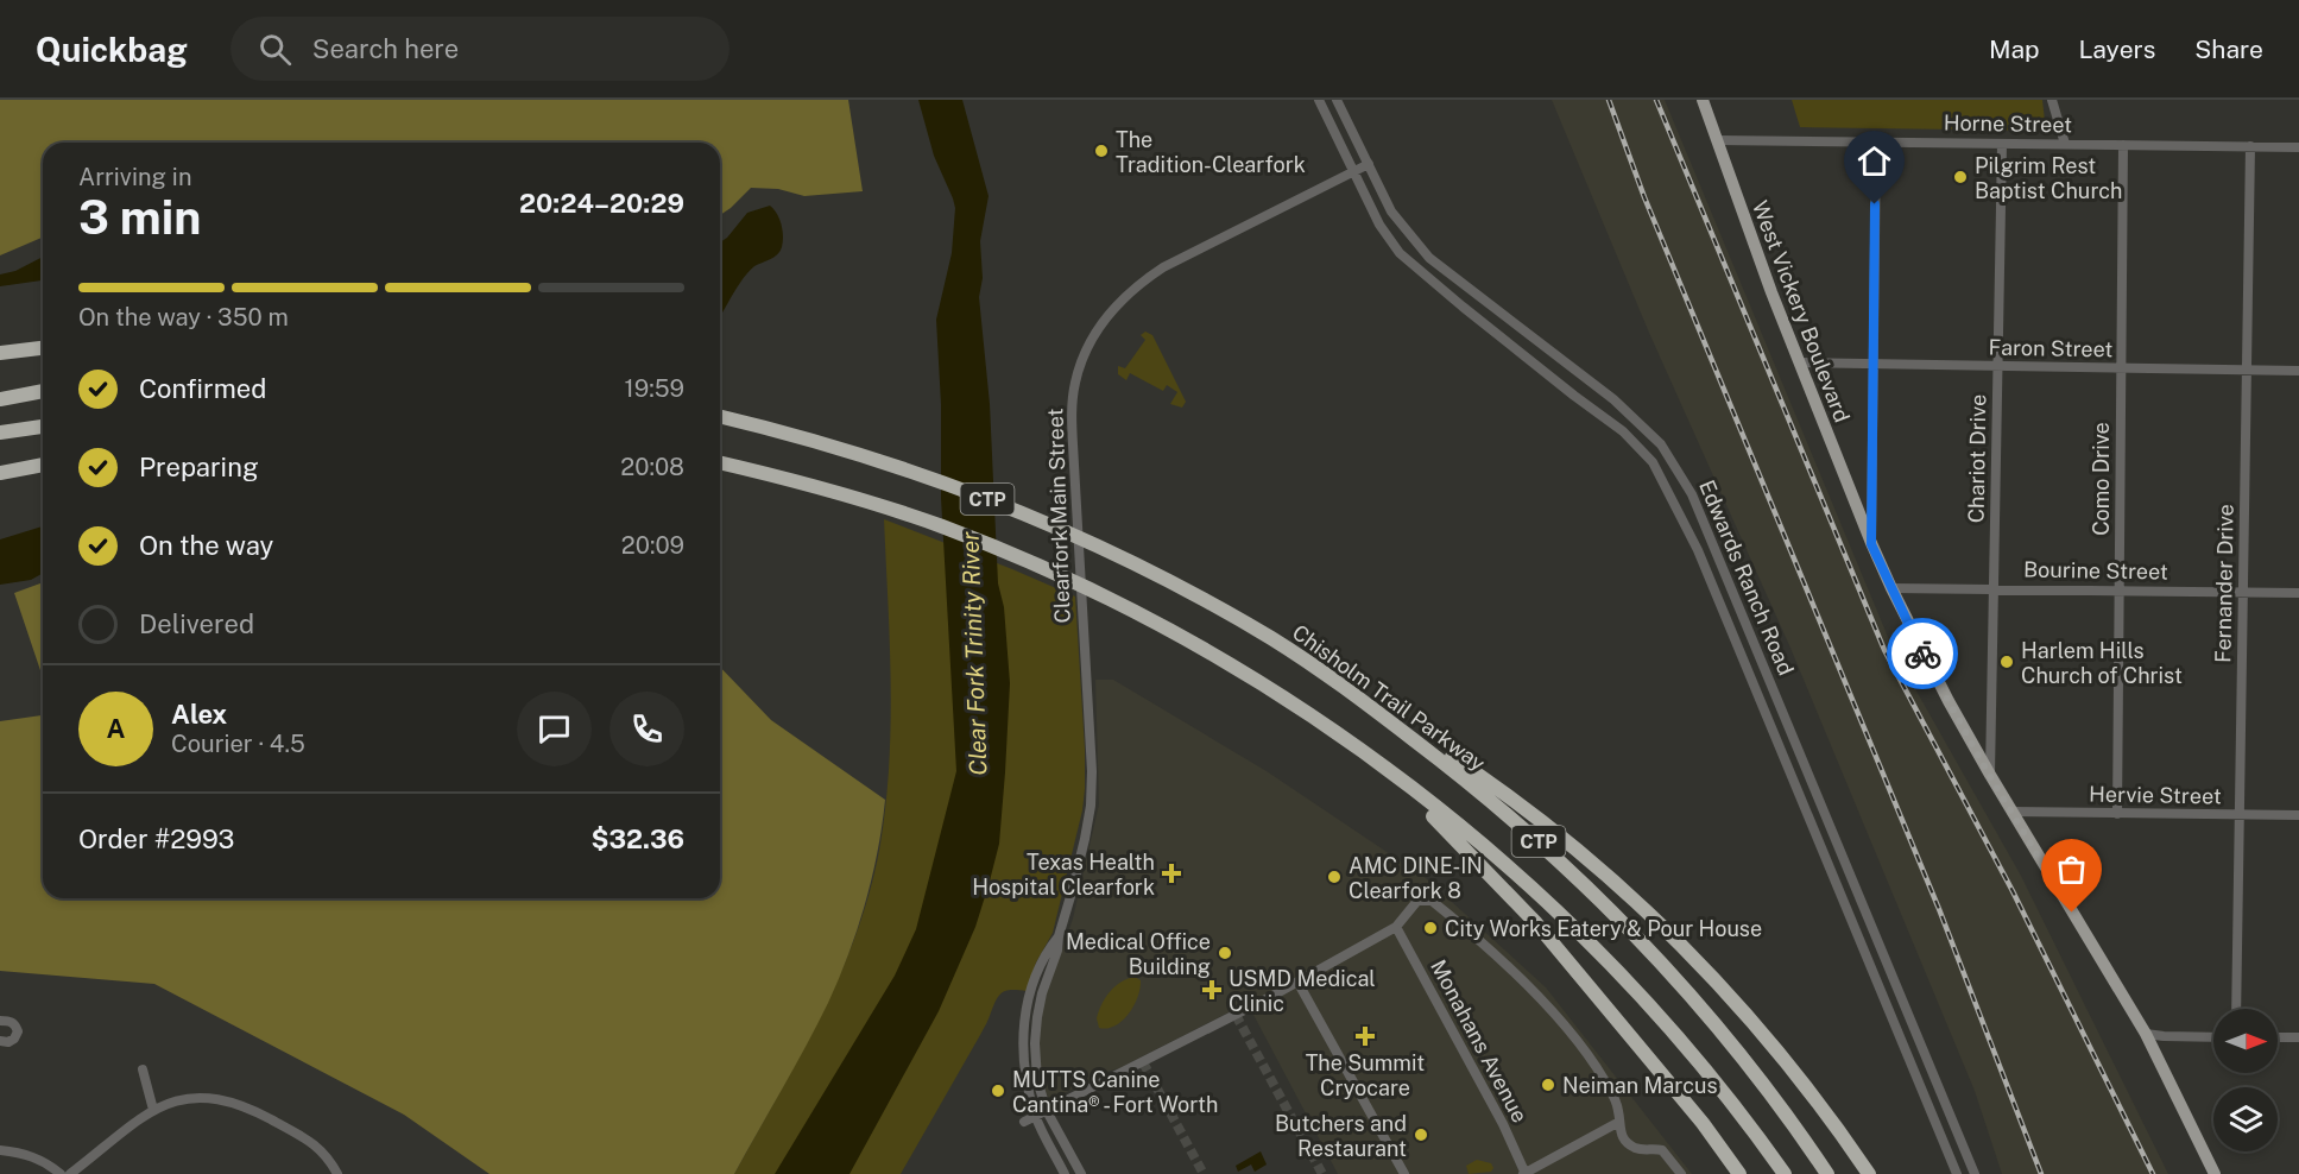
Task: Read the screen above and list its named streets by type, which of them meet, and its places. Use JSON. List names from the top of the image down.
{
  "streets": {
    "highway": ["CTP", "Chisholm Trail Parkway"],
    "main road": ["West Vickery Boulevard"],
    "street": [
      "Horne Street",
      "Faron Street",
      "Chariot Drive",
      "Como Drive",
      "Clearfork Main Street",
      "Bourine Street",
      "Edwards Ranch Road",
      "Fernander Drive",
      "Hervie Street",
      "Monahans Avenue"
    ]
  },
  "crossings": [
    ["Horne Street", "West Vickery Boulevard"],
    ["Horne Street", "Chariot Drive"],
    ["Horne Street", "Como Drive"],
    ["Horne Street", "Fernander Drive"],
    ["West Vickery Boulevard", "Faron Street"],
    ["West Vickery Boulevard", "Chariot Drive"],
    ["West Vickery Boulevard", "Bourine Street"],
    ["West Vickery Boulevard", "Hervie Street"],
    ["Faron Street", "Chariot Drive"],
    ["Faron Street", "Como Drive"],
    ["Faron Street", "Fernander Drive"],
    ["Chariot Drive", "Bourine Street"],
    ["Como Drive", "Bourine Street"],
    ["Como Drive", "Hervie Street"],
    ["Clearfork Main Street", "Edwards Ranch Road"],
    ["Bourine Street", "Fernander Drive"],
    ["Fernander Drive", "Hervie Street"]
  ],
  "water": ["Clear Fork Trinity River"],
  "places": {
    "other": [
      "The Tradition-Clearfork",
      "Pilgrim Rest Baptist Church",
      "Harlem Hills Church of Christ",
      "AMC DINE-IN Clearfork 8",
      "City Works Eatery & Pour House",
      "Medical Office Building",
      "Neiman Marcus",
      "MUTTS Canine Cantina® - Fort Worth",
      "Butchers and Restaurant"
    ],
    "health": ["Texas Health Hospital Clearfork", "USMD Medical Clinic", "The Summit Cryocare"]
  },
  "north": "right",
  "page": {
    "header": "Quickbag",
    "search": "Search here",
    "nav": ["Map", "Layers", "Share"],
    "heading": ["3 min", "Arriving in", "20:24–20:29"],
    "panel": [
      "Alex",
      "Courier · 4.5",
      "Order #2993",
      "$32.36"
    ],
    "bar": "On the way · 350 m",
    "list": [
      ["Confirmed", "19:59"],
      ["Preparing", "20:08"],
      ["On the way", "20:09"],
      "Delivered"
    ],
    "round": "A"
  }
}
